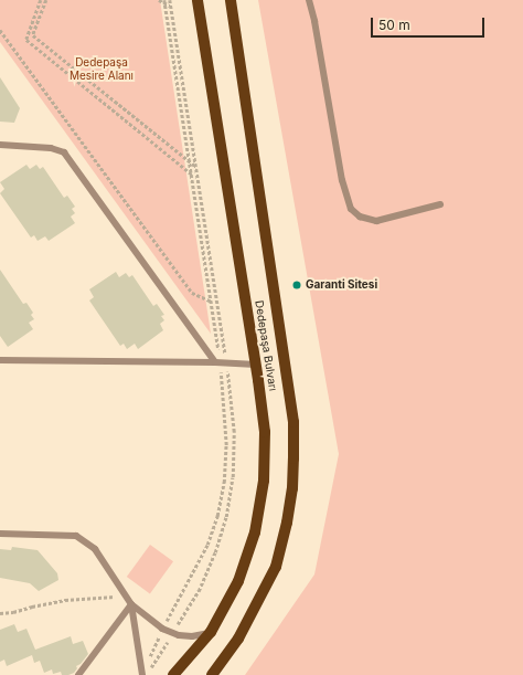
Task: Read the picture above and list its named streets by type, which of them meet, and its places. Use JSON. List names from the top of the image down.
{
  "streets": {
    "main road": ["Dedepaşa Bulvarı"]
  },
  "parks": ["Dedepaşa Mesire Alanı"],
  "places": ["Garanti Sitesi"],
  "scale_bar": "50 m"
}
